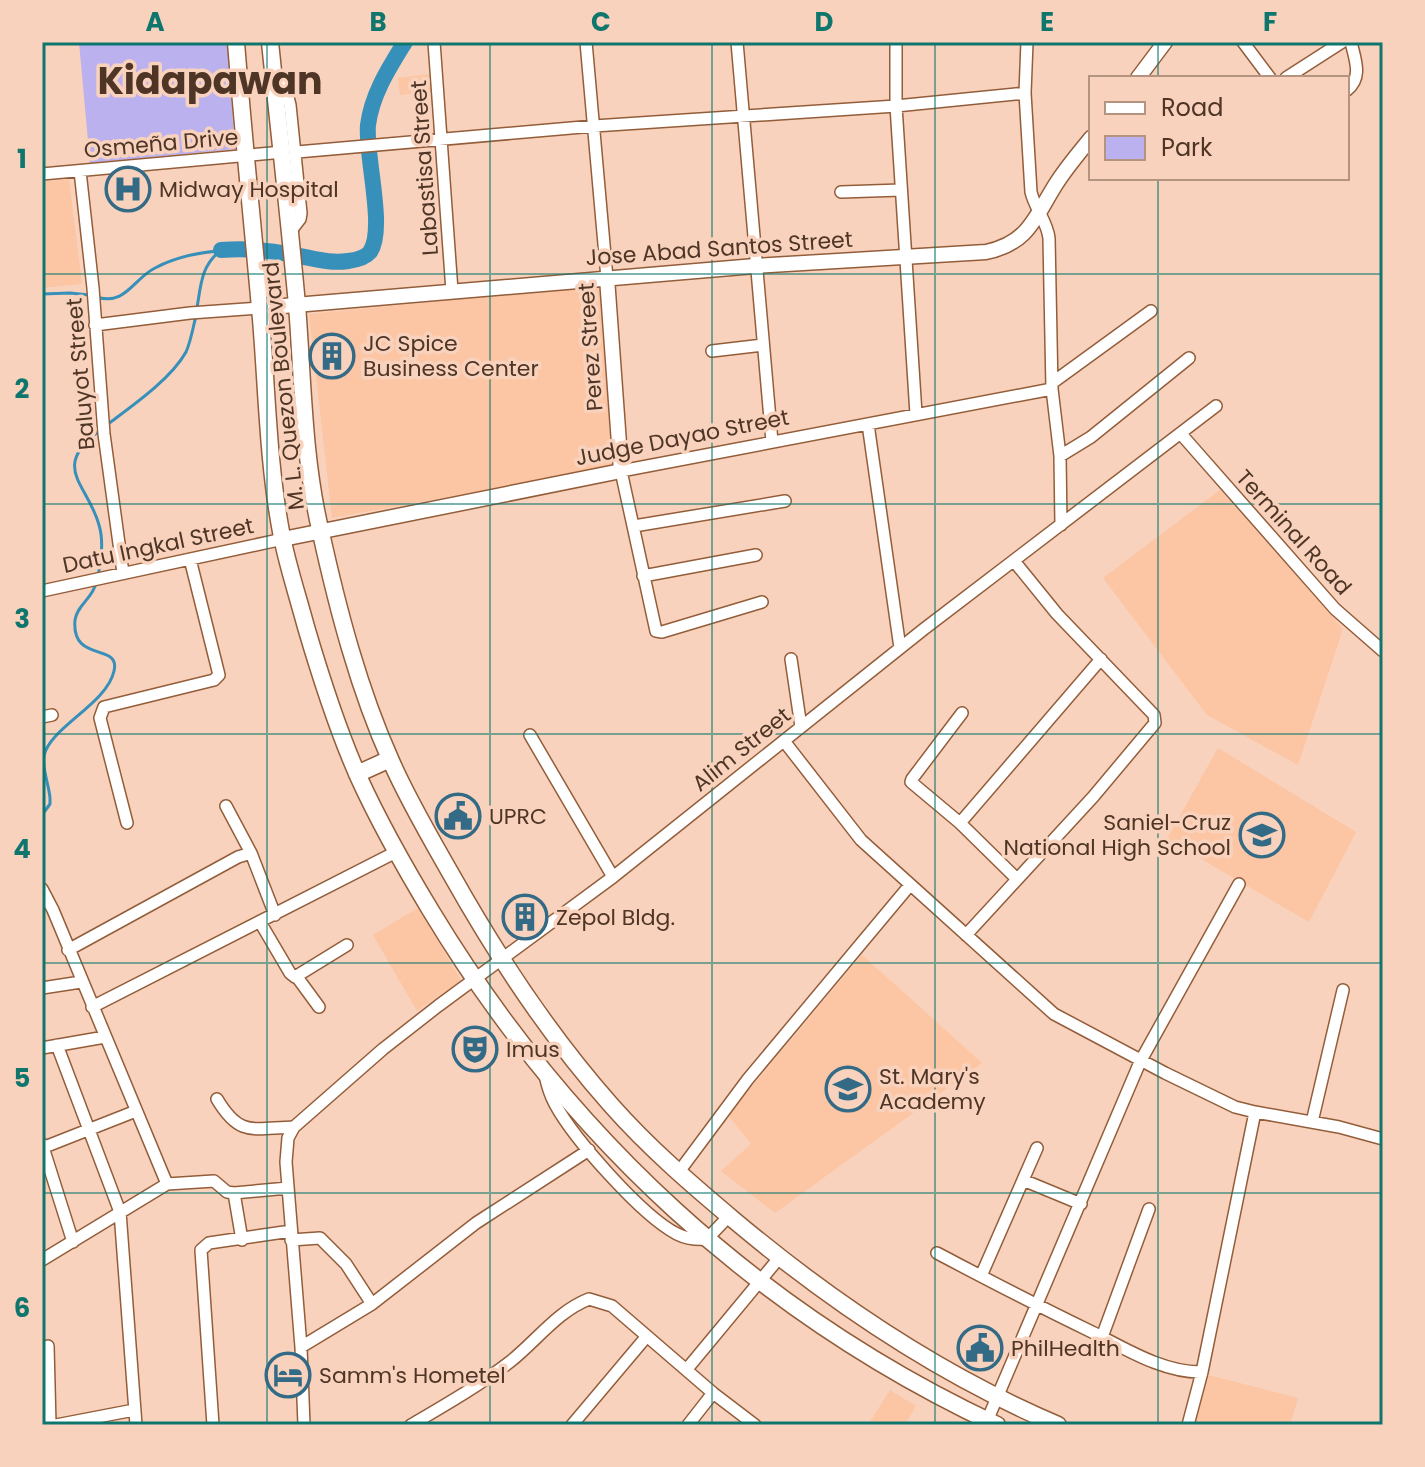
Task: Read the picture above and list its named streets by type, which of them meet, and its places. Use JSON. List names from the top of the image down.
{
  "streets": {
    "highway": ["M. L. Quezon Boulevard"],
    "main road": ["Jose Abad Santos Street", "Perez Street", "Judge Dayao Street"],
    "street": [
      "Osmeña Drive",
      "Labastisa Street",
      "Baluyot Street",
      "Terminal Road",
      "Datu Ingkal Street",
      "Alim Street"
    ]
  },
  "crossings": [
    ["Osmeña Drive", "Labastisa Street"],
    ["Osmeña Drive", "Perez Street"],
    ["Osmeña Drive", "Baluyot Street"],
    ["Osmeña Drive", "M. L. Quezon Boulevard"],
    ["Labastisa Street", "Jose Abad Santos Street"],
    ["Jose Abad Santos Street", "Perez Street"],
    ["Jose Abad Santos Street", "M. L. Quezon Boulevard"],
    ["Perez Street", "Judge Dayao Street"],
    ["Baluyot Street", "Datu Ingkal Street"],
    ["M. L. Quezon Boulevard", "Judge Dayao Street"],
    ["M. L. Quezon Boulevard", "Datu Ingkal Street"],
    ["M. L. Quezon Boulevard", "Alim Street"],
    ["Judge Dayao Street", "Datu Ingkal Street"],
    ["Terminal Road", "Alim Street"]
  ],
  "districts": ["Kidapawan"],
  "places": {
    "hospital": ["Midway Hospital"],
    "building": ["JC Spice Business Center", "Zepol Bldg."],
    "public building": ["UPRC", "PhilHealth"],
    "school or university": ["Saniel-Cruz National High School", "St. Mary's Academy"],
    "theatre": ["Imus"],
    "hotel": ["Samm's Hometel"]
  },
  "legend": ["Road", "Park"],
  "grid": {
    "columns": [
      "A",
      "B",
      "C",
      "D",
      "E",
      "F"
    ],
    "rows": [
      "1",
      "2",
      "3",
      "4",
      "5",
      "6"
    ]
  }
}
